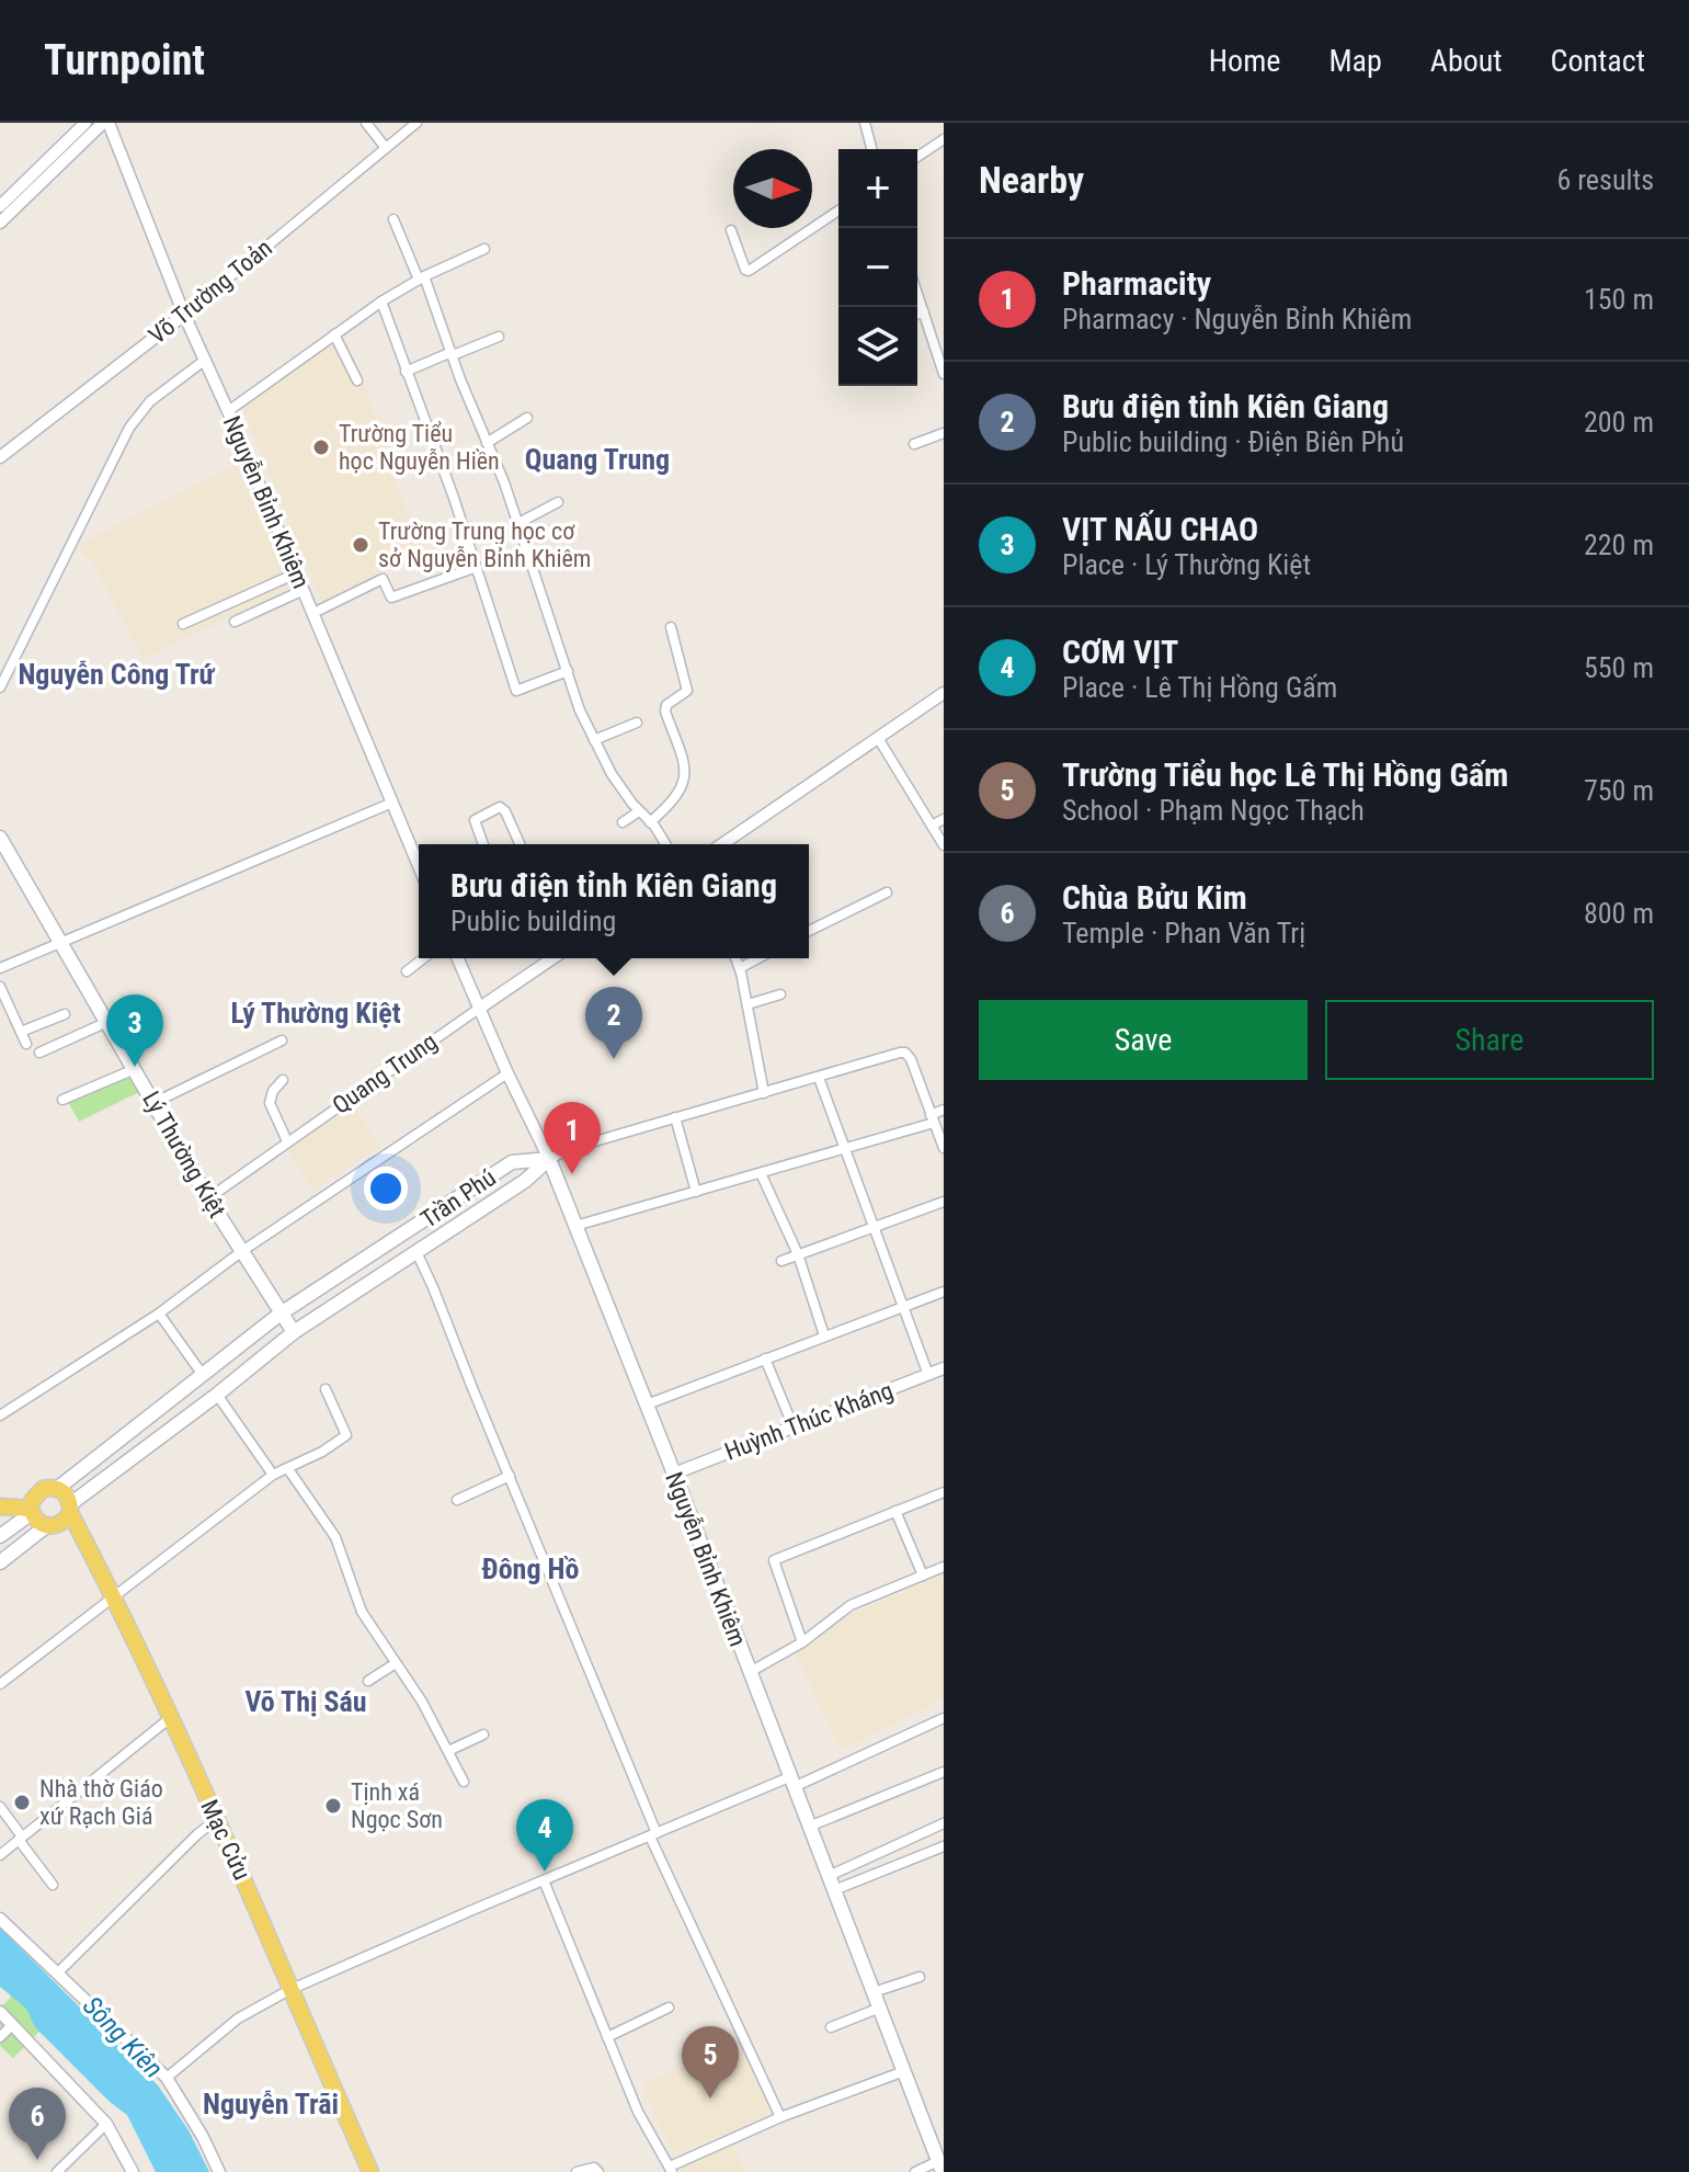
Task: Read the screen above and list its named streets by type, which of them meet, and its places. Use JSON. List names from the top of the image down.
{
  "streets": {
    "main road": [
      "Nguyễn Bỉnh Khiêm",
      "Lý Thường Kiệt",
      "Trần Phú",
      "Mạc Cửu"
    ],
    "street": ["Võ Trường Toản", "Quang Trung", "Huỳnh Thúc Kháng"]
  },
  "crossings": [
    ["Võ Trường Toản", "Nguyễn Bỉnh Khiêm"],
    ["Nguyễn Bỉnh Khiêm", "Quang Trung"],
    ["Nguyễn Bỉnh Khiêm", "Trần Phú"],
    ["Nguyễn Bỉnh Khiêm", "Huỳnh Thúc Kháng"],
    ["Quang Trung", "Lý Thường Kiệt"],
    ["Lý Thường Kiệt", "Trần Phú"],
    ["Trần Phú", "Mạc Cửu"]
  ],
  "districts": [
    "Quang Trung",
    "Nguyễn Công Trứ",
    "Lý Thường Kiệt",
    "Đông Hồ",
    "Võ Thị Sáu",
    "Nguyễn Trãi"
  ],
  "water": ["Sông Kiên"],
  "places": [
    "Trường Tiểu học Nguyễn Hiền",
    "Trường Trung học cơ sở Nguyễn Bỉnh Khiêm",
    "Nhà thờ Giáo xứ Rạch Giá",
    "Tịnh xá Ngọc Sơn"
  ],
  "north": "right",
  "page": {
    "header": "Turnpoint",
    "nav": [
      "Home",
      "Map",
      "About",
      "Contact"
    ],
    "heading": ["Nearby", "6 results"],
    "map_buttons": ["+", "−"],
    "list": [
      {
        "mark": "1",
        "name": "Pharmacity",
        "note": "Pharmacy · Nguyễn Bỉnh Khiêm",
        "value": "150 m"
      },
      {
        "mark": "2",
        "name": "Bưu điện tỉnh Kiên Giang",
        "note": "Public building · Điện Biên Phủ",
        "value": "200 m"
      },
      {
        "mark": "3",
        "name": "VỊT NẤU CHAO",
        "note": "Place · Lý Thường Kiệt",
        "value": "220 m"
      },
      {
        "mark": "4",
        "name": "CƠM VỊT",
        "note": "Place · Lê Thị Hồng Gấm",
        "value": "550 m"
      },
      {
        "mark": "5",
        "name": "Trường Tiểu học Lê Thị Hồng Gấm",
        "note": "School · Phạm Ngọc Thạch",
        "value": "750 m"
      },
      {
        "mark": "6",
        "name": "Chùa Bửu Kim",
        "note": "Temple · Phan Văn Trị",
        "value": "800 m"
      }
    ],
    "popup": ["Bưu điện tỉnh Kiên Giang", "Public building"],
    "buttons": ["Save", "Share"],
    "pins": [
      "2",
      "3",
      "1",
      "4",
      "5",
      "6"
    ]
  }
}
